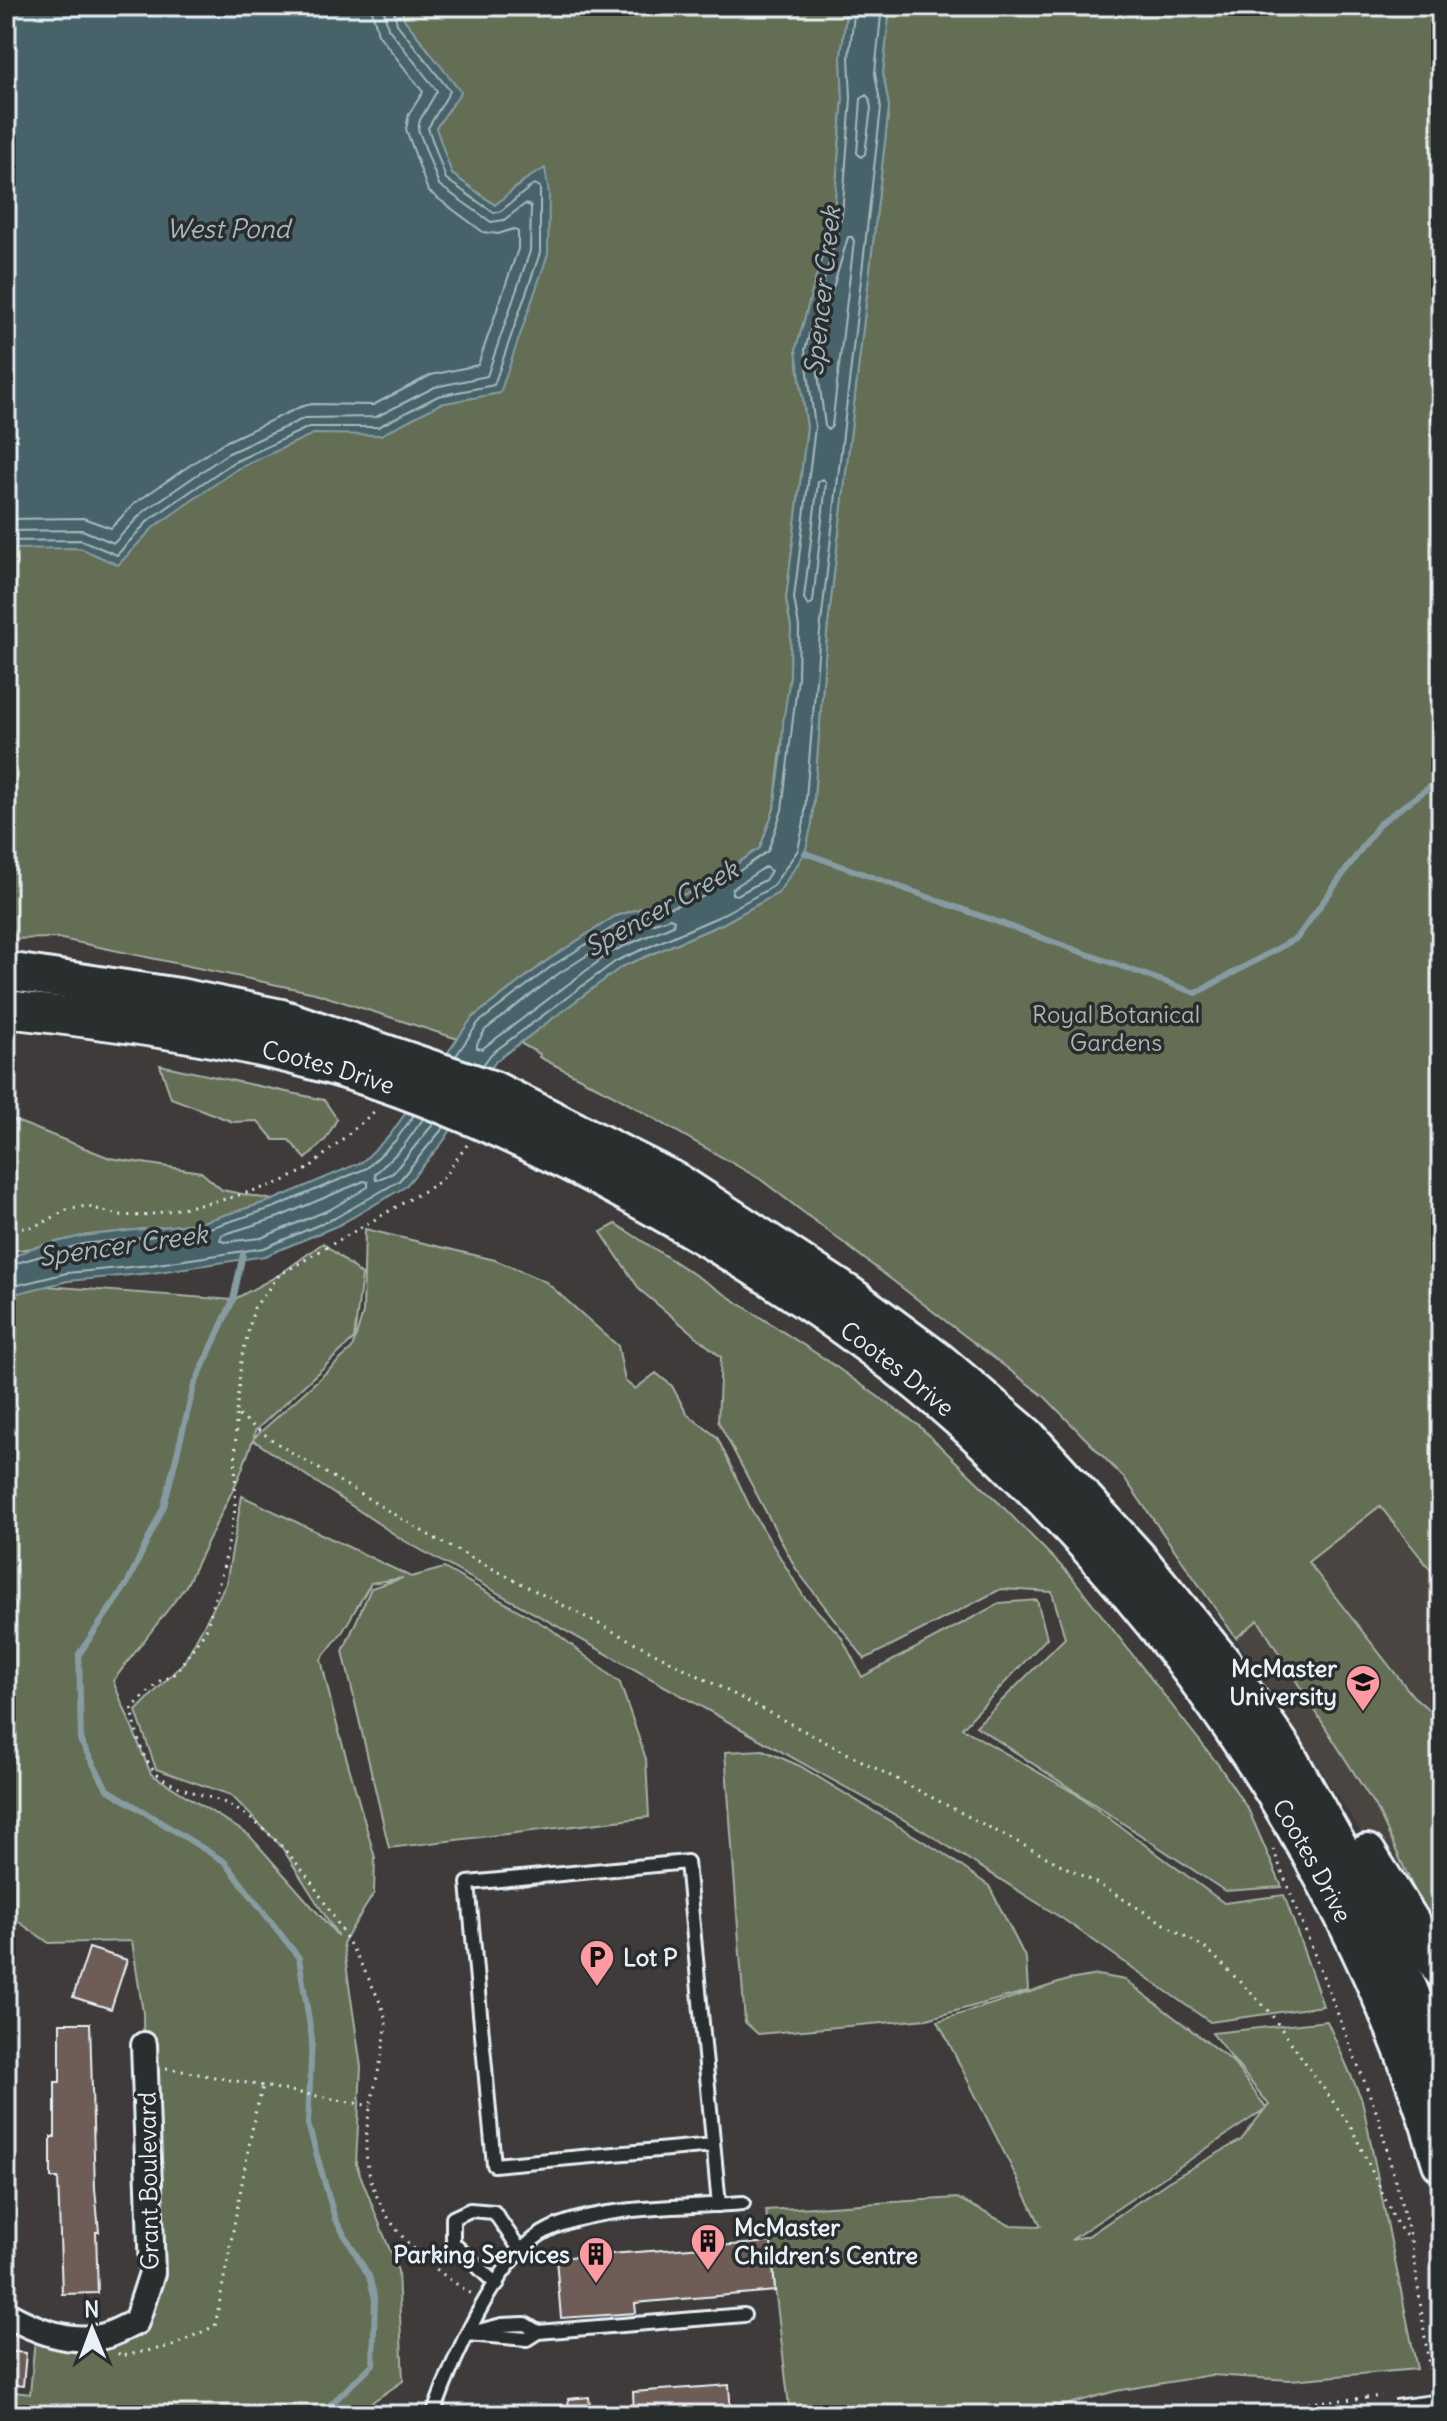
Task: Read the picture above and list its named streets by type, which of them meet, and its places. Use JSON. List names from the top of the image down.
{
  "streets": {
    "main road": ["Cootes Drive"],
    "street": ["Grant Boulevard"]
  },
  "water": ["West Pond", "Spencer Creek"],
  "parks": ["Royal Botanical Gardens"],
  "places": {
    "school or university": ["McMaster University"],
    "parking": ["Lot P"],
    "building": ["McMaster Children’s Centre", "Parking Services"]
  },
  "north": "top"
}
